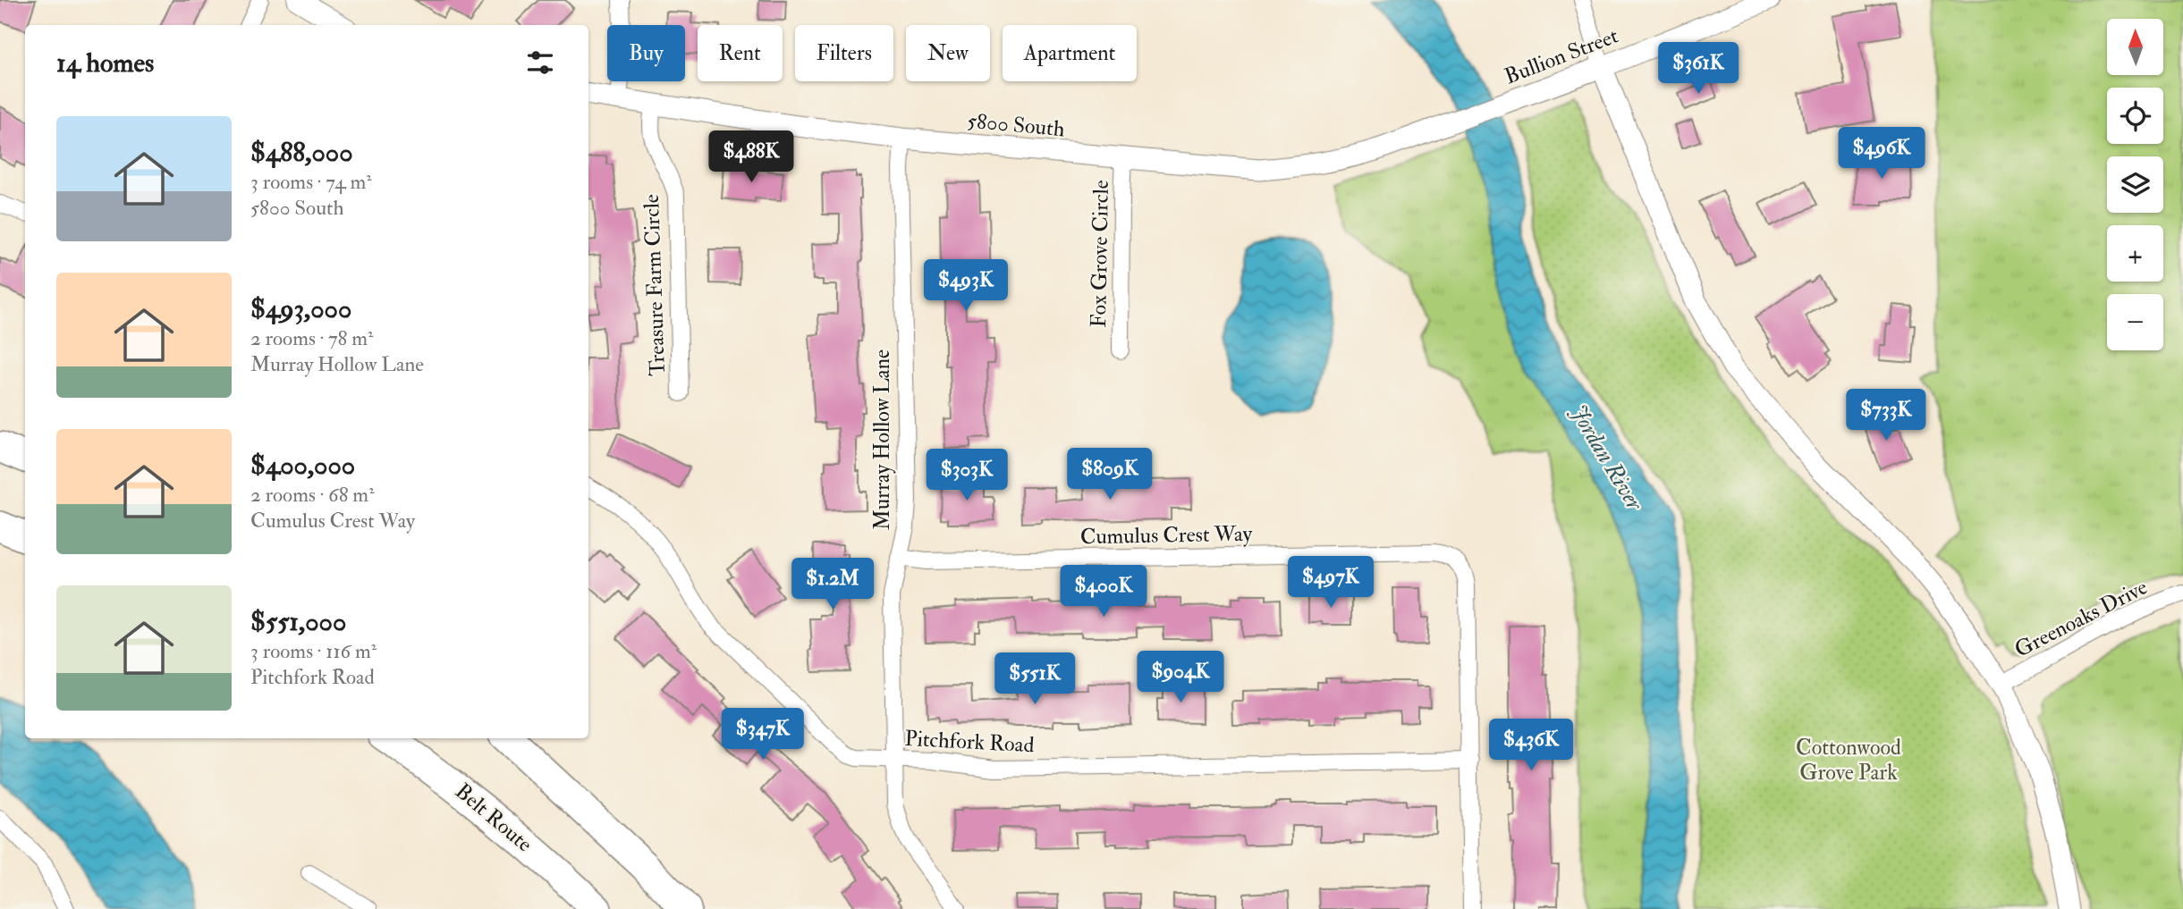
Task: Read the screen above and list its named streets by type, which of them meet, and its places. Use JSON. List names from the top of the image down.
{
  "streets": {
    "highway": ["Belt Route"],
    "street": [
      "Bullion Street",
      "5800 South",
      "Fox Grove Circle",
      "Treasure Farm Circle",
      "Murray Hollow Lane",
      "Cumulus Crest Way",
      "Greenoaks Drive",
      "Pitchfork Road"
    ]
  },
  "crossings": [
    ["Bullion Street", "5800 South"],
    ["5800 South", "Fox Grove Circle"],
    ["5800 South", "Treasure Farm Circle"],
    ["5800 South", "Murray Hollow Lane"],
    ["Murray Hollow Lane", "Cumulus Crest Way"],
    ["Murray Hollow Lane", "Pitchfork Road"],
    ["Cumulus Crest Way", "Pitchfork Road"]
  ],
  "water": ["Jordan River"],
  "parks": ["Cottonwood Grove Park"],
  "north": "top",
  "page": {
    "map_buttons": ["+", "−"],
    "chip": [
      "Buy",
      "Rent",
      "Filters",
      "New",
      "Apartment"
    ],
    "heading": "14 homes",
    "price": [
      "$361K",
      "$496K",
      "$488K",
      "$493K",
      "$733K",
      "$809K",
      "$303K",
      "$497K",
      "$1.2M",
      "$400K",
      "$904K",
      "$551K",
      "$347K",
      "$436K"
    ],
    "list": [
      {
        "name": "$488,000",
        "note": "3 rooms · 74 m² · 5800 South"
      },
      {
        "name": "$493,000",
        "note": "2 rooms · 78 m² · Murray Hollow Lane"
      },
      {
        "name": "$400,000",
        "note": "2 rooms · 68 m² · Cumulus Crest Way"
      },
      {
        "name": "$551,000",
        "note": "3 rooms · 116 m² · Pitchfork Road"
      }
    ]
  }
}
